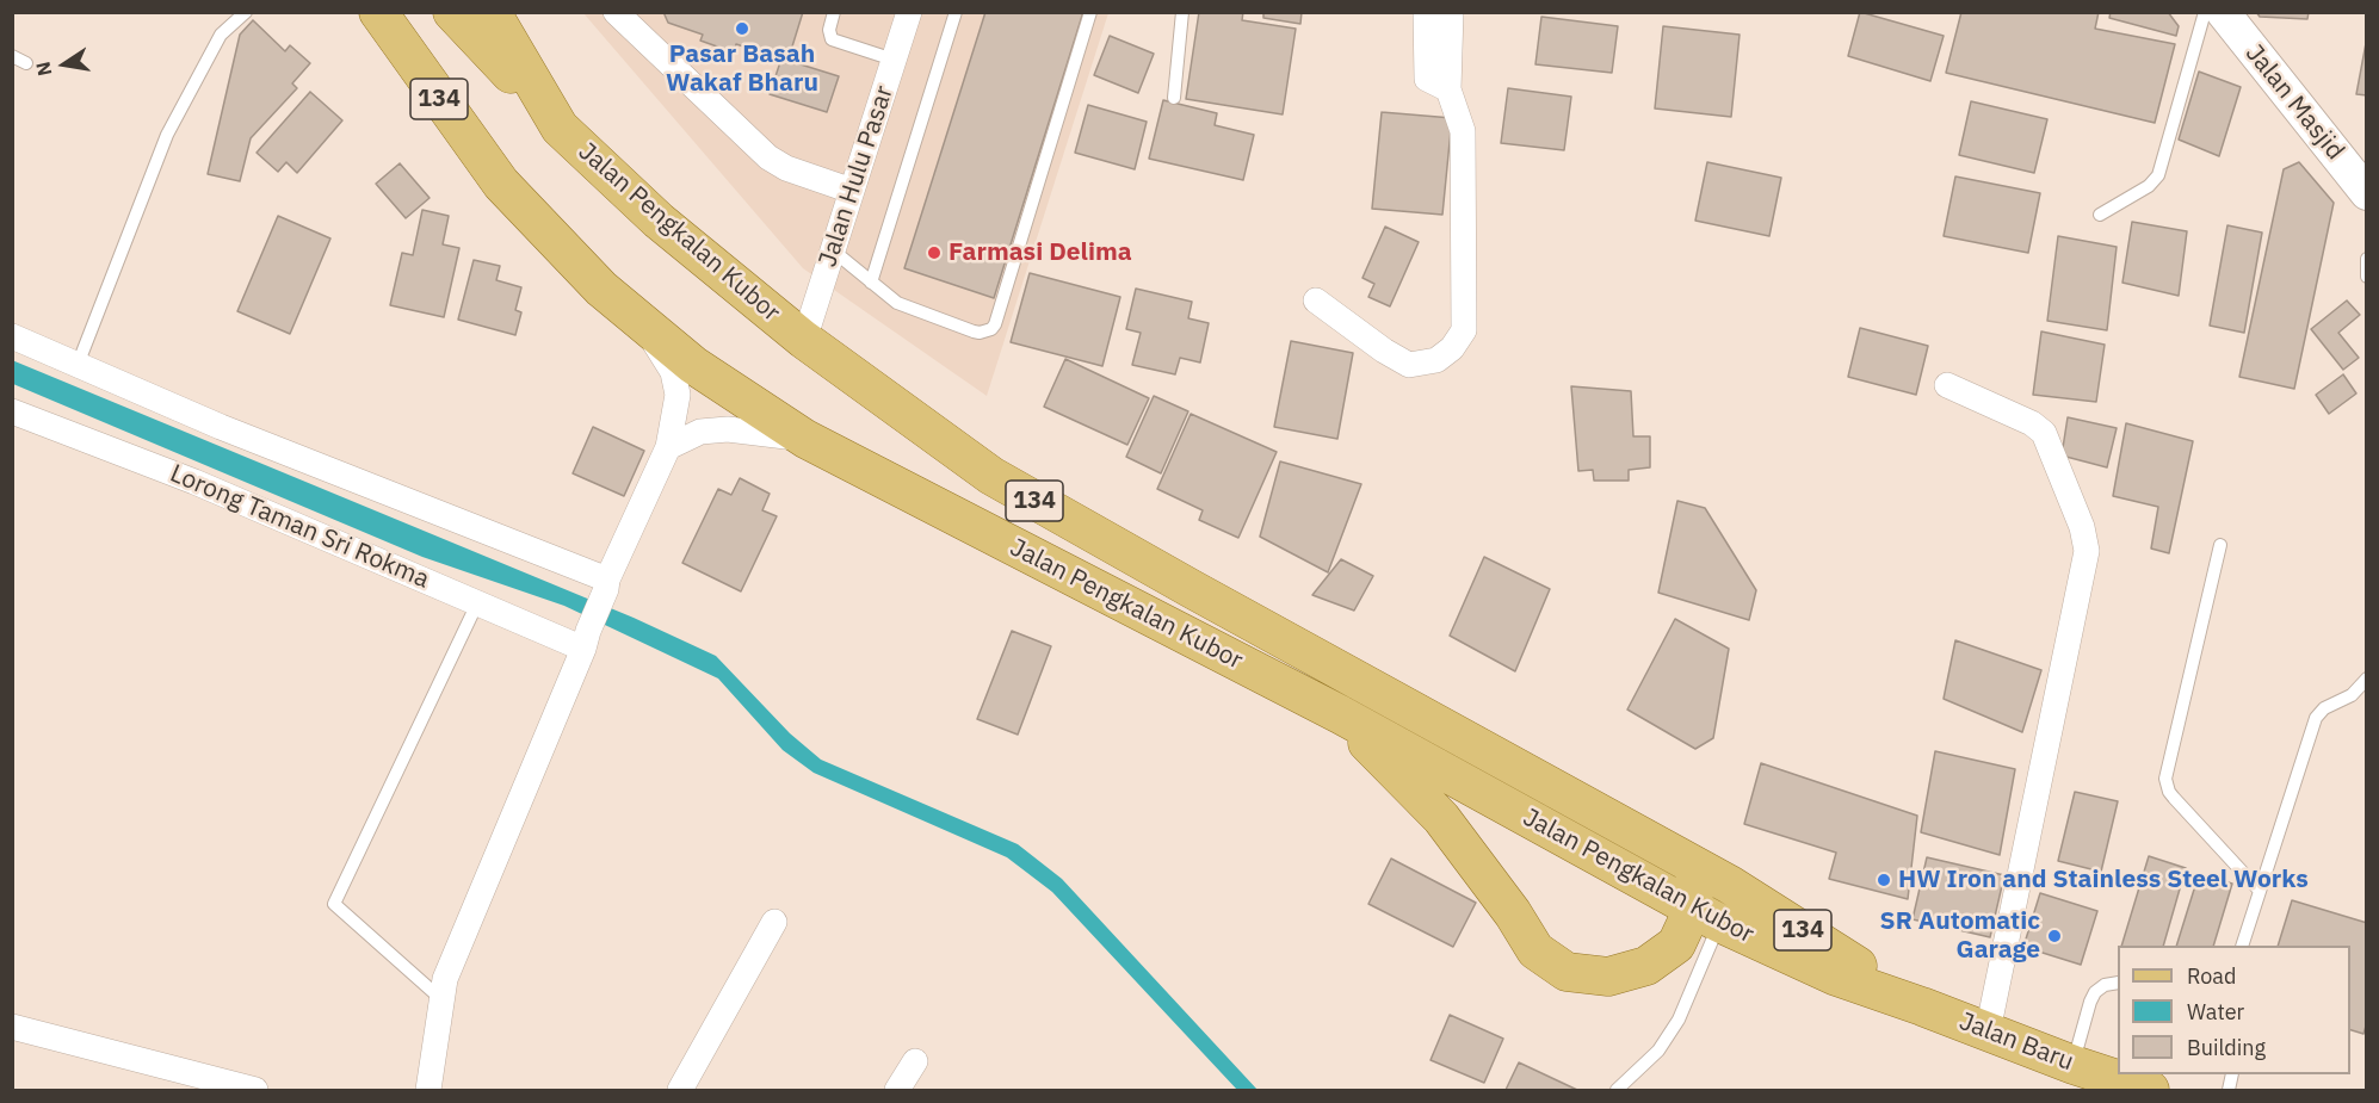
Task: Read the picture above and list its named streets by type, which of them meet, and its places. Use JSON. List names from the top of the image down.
{
  "streets": {
    "main road": ["134", "Jalan Pengkalan Kubor", "Jalan Baru"],
    "street": ["Jalan Masjid", "Jalan Hulu Pasar", "Lorong Taman Sri Rokma"]
  },
  "crossings": [
    ["Jalan Hulu Pasar", "Jalan Pengkalan Kubor"],
    ["Jalan Pengkalan Kubor", "Jalan Baru"]
  ],
  "places": [
    "Pasar Basah Wakaf Bharu",
    "Farmasi Delima",
    "HW Iron and Stainless Steel Works",
    "SR Automatic Garage"
  ],
  "legend": ["Road", "Water", "Building"],
  "north": "left"
}
